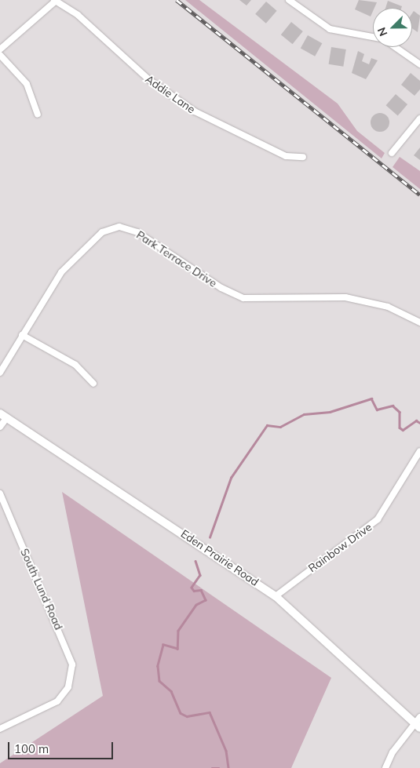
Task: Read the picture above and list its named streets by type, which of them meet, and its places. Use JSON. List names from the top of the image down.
{
  "streets": {
    "main road": ["Eden Prairie Road"],
    "street": [
      "Addie Lane",
      "Park Terrace Drive",
      "Rainbow Drive",
      "South Lund Road"
    ]
  },
  "crossings": [
    ["Rainbow Drive", "Eden Prairie Road"]
  ],
  "scale_bar": "100 m",
  "north": "bottom left"
}
